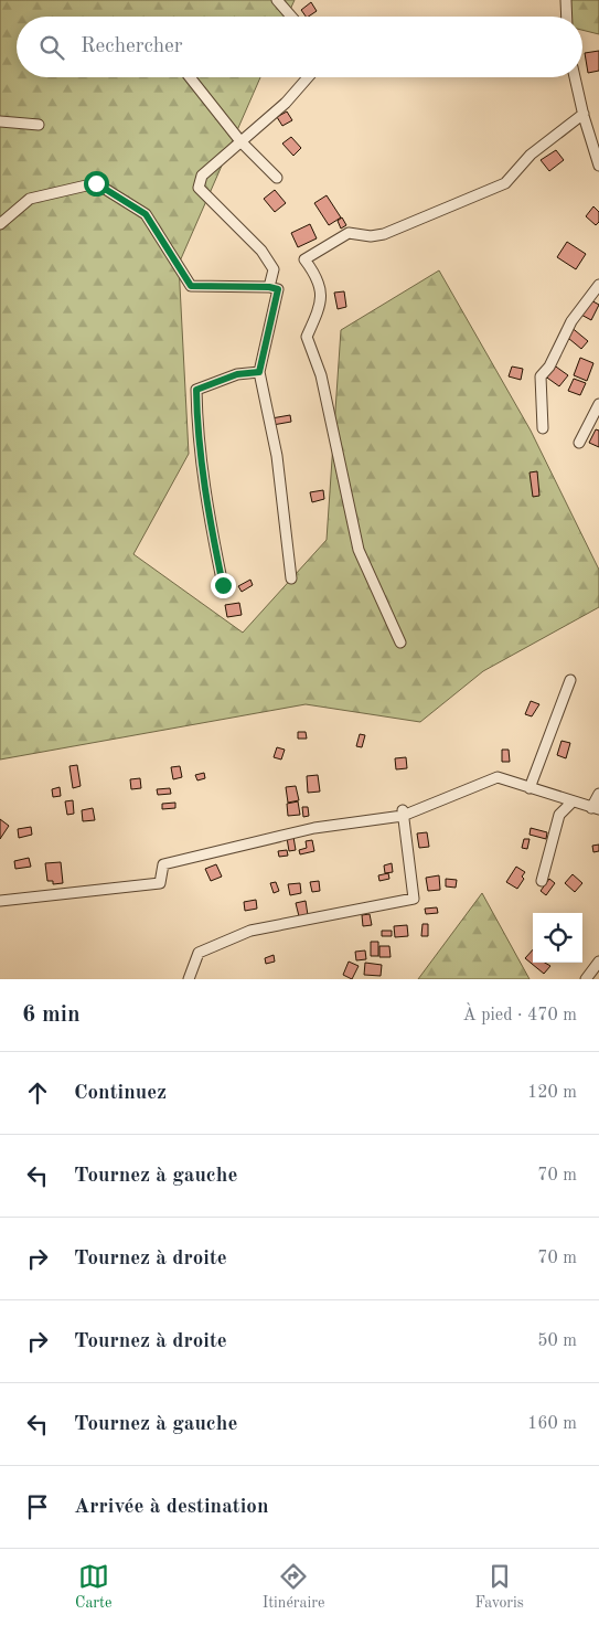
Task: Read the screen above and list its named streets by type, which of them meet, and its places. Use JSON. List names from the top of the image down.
{
  "page": {
    "search": "Rechercher",
    "heading": ["6 min", "À pied · 470 m"],
    "list": [
      ["Continuez", "120 m"],
      ["Tournez à gauche", "70 m"],
      ["Tournez à droite", "70 m"],
      ["Tournez à droite", "50 m"],
      ["Tournez à gauche", "160 m"],
      "Arrivée à destination"
    ],
    "nav": ["Carte", "Itinéraire", "Favoris"]
  }
}
